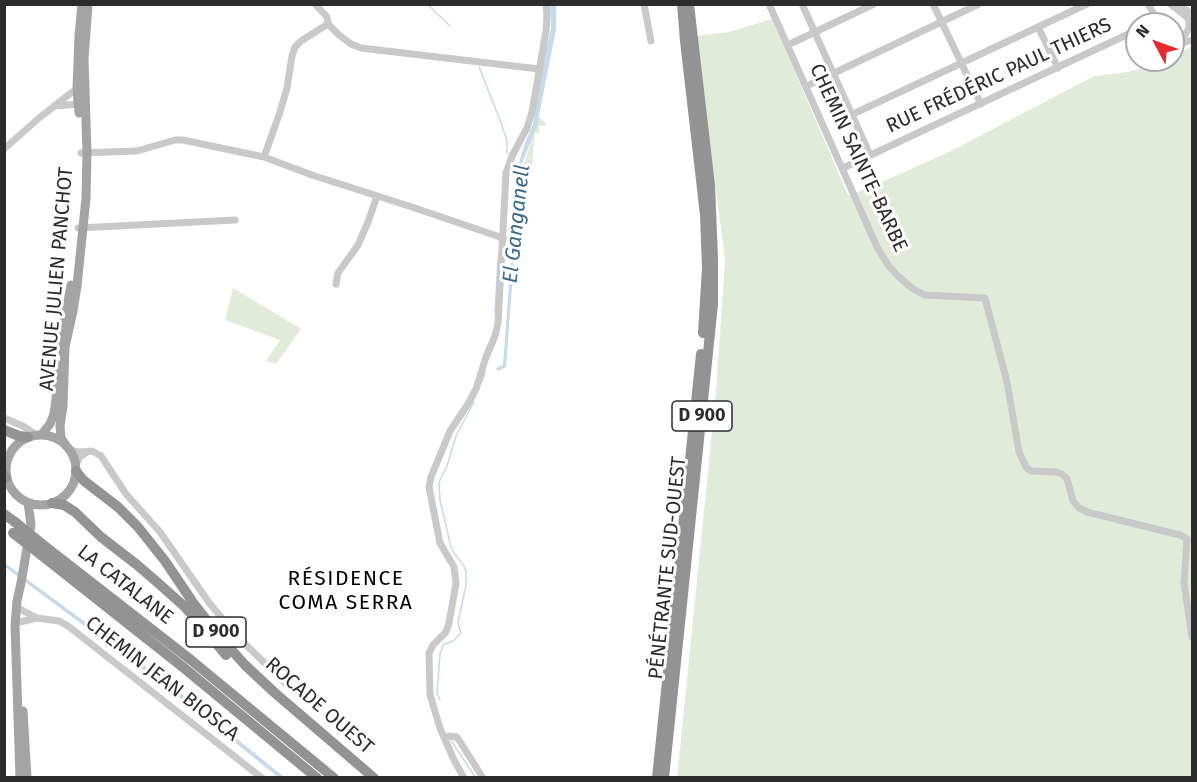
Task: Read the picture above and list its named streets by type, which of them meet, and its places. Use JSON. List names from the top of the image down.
{
  "streets": {
    "highway": [
      "D 900",
      "PÉNÉTRANTE SUD-OUEST",
      "LA CATALANE",
      "ROCADE OUEST"
    ],
    "main road": ["AVENUE JULIEN PANCHOT"],
    "street": ["RUE FRÉDÉRIC PAUL THIERS", "CHEMIN SAINTE-BARBE", "CHEMIN JEAN BIOSCA"]
  },
  "crossings": [
    ["RUE FRÉDÉRIC PAUL THIERS", "CHEMIN SAINTE-BARBE"],
    ["AVENUE JULIEN PANCHOT", "ROCADE OUEST"]
  ],
  "districts": ["RÉSIDENCE COMA SERRA"],
  "water": ["El Ganganell"],
  "north": "top left"
}
